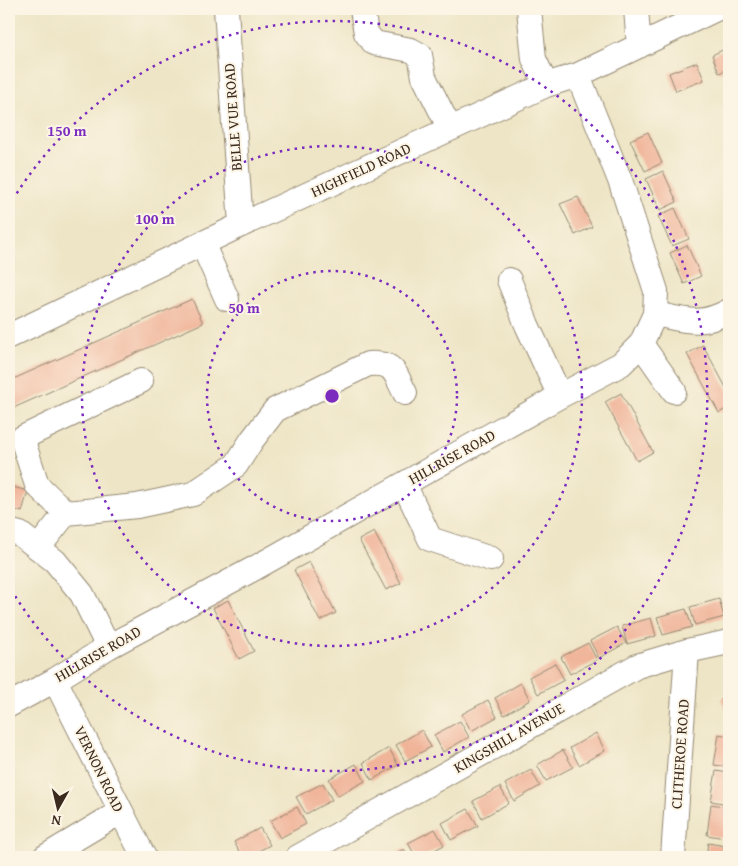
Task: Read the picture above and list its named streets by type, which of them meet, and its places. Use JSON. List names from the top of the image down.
{
  "streets": {
    "street": [
      "BELLE VUE ROAD",
      "HIGHFIELD ROAD",
      "HILLRISE ROAD",
      "KINGSHILL AVENUE",
      "CLITHEROE ROAD",
      "VERNON ROAD"
    ]
  },
  "crossings": [
    ["BELLE VUE ROAD", "HIGHFIELD ROAD"],
    ["HIGHFIELD ROAD", "HILLRISE ROAD"],
    ["HILLRISE ROAD", "VERNON ROAD"],
    ["KINGSHILL AVENUE", "CLITHEROE ROAD"]
  ],
  "north": "bottom",
  "rings": ["150 m", "100 m", "50 m"]
}
